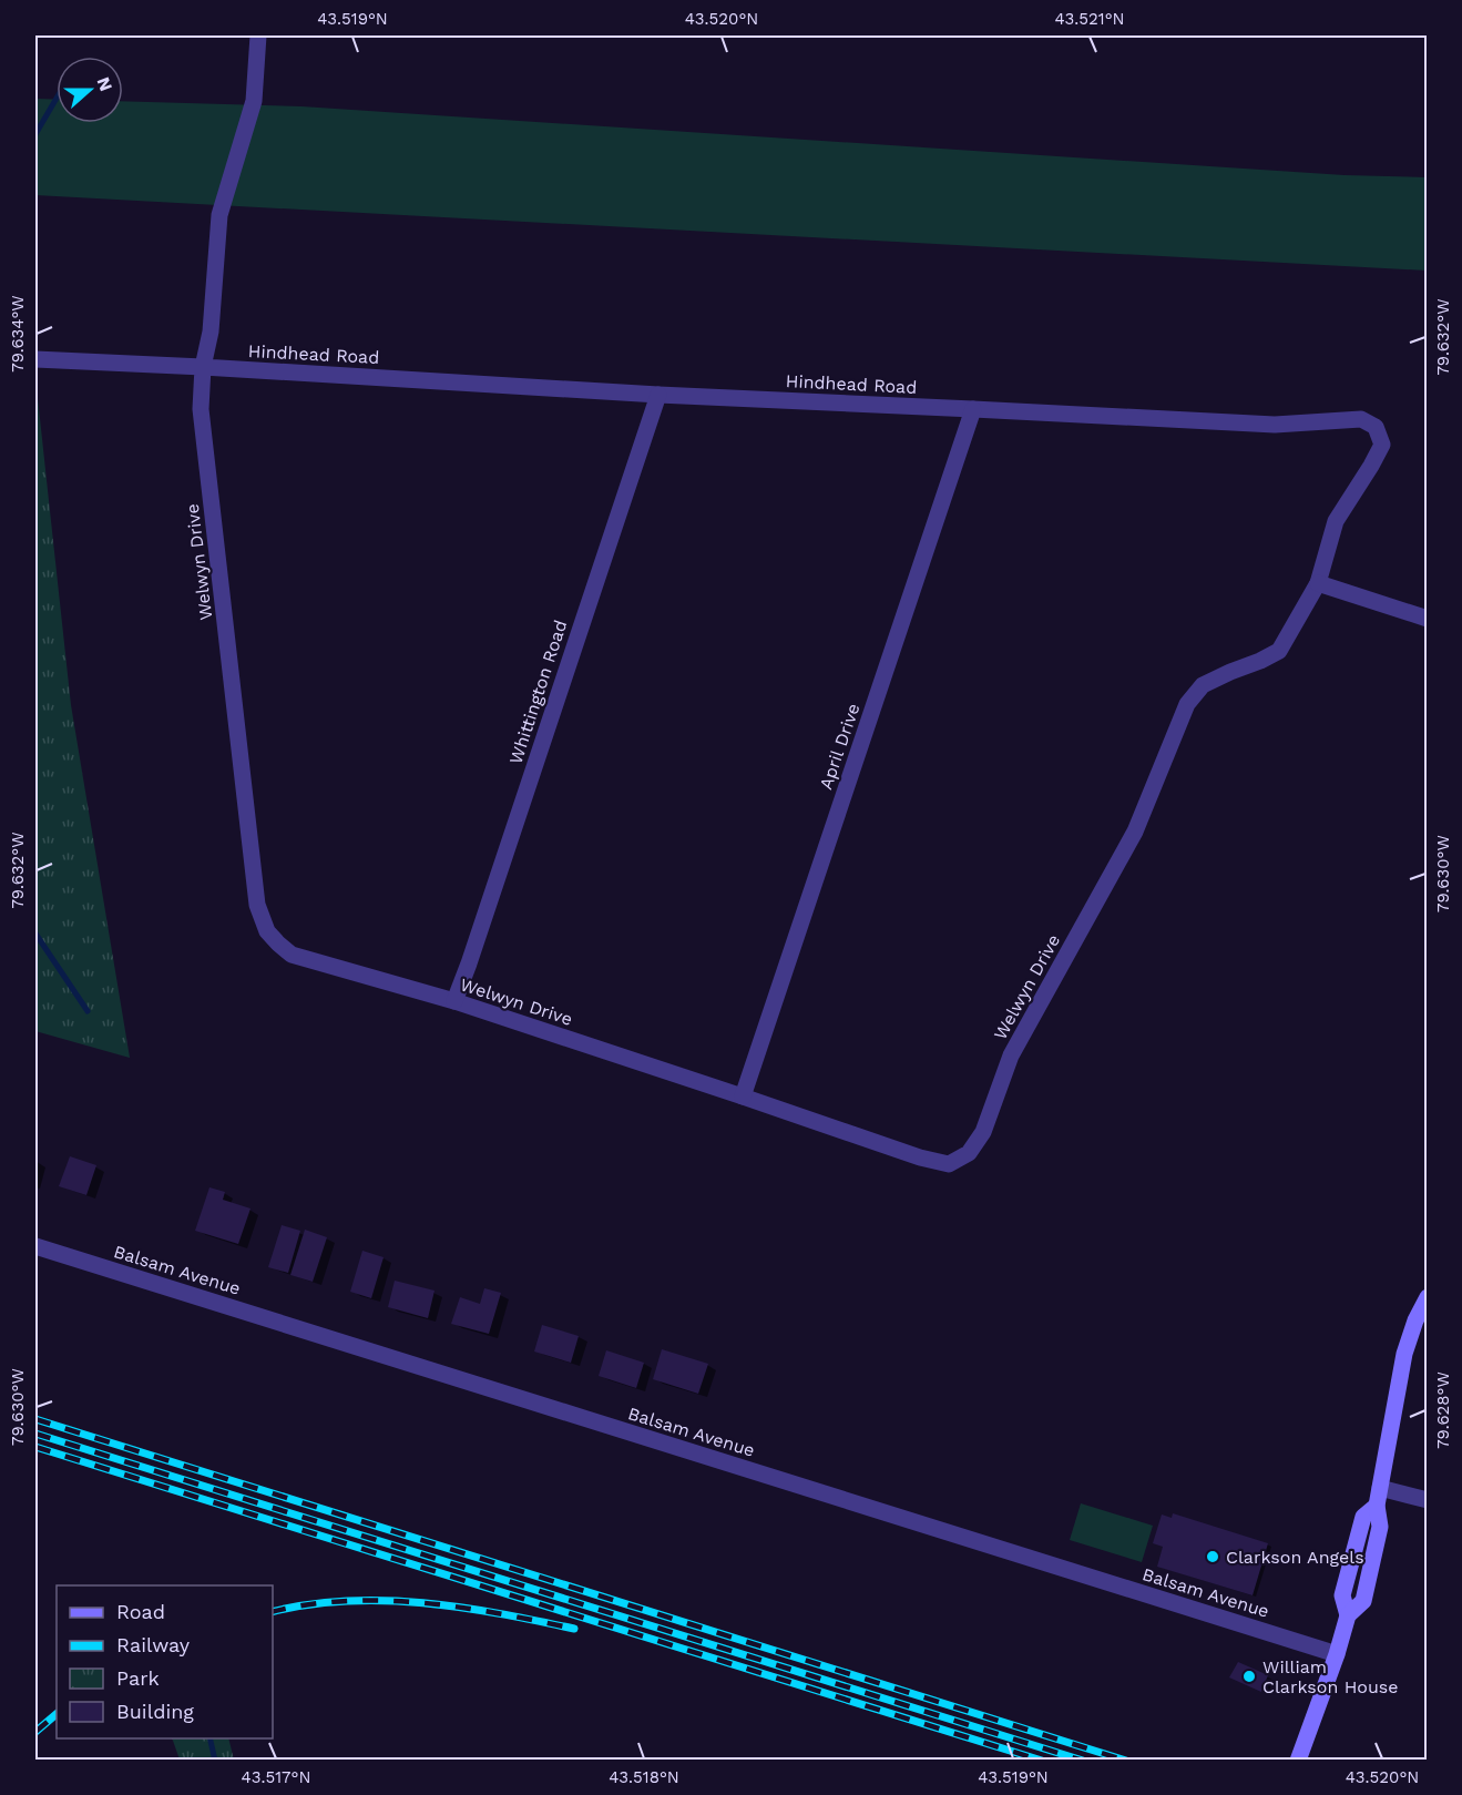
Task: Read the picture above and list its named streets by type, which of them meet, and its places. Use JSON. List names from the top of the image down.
{
  "streets": {
    "street": [
      "Hindhead Road",
      "Welwyn Drive",
      "Whittington Road",
      "April Drive",
      "Balsam Avenue"
    ]
  },
  "crossings": [
    ["Hindhead Road", "Welwyn Drive"],
    ["Hindhead Road", "Whittington Road"],
    ["Hindhead Road", "April Drive"],
    ["Welwyn Drive", "Whittington Road"],
    ["Welwyn Drive", "April Drive"]
  ],
  "places": ["Clarkson Angels", "William Clarkson House"],
  "legend": [
    "Road",
    "Railway",
    "Park",
    "Building"
  ],
  "north": "right",
  "coordinates": [
    "43.519°N",
    "43.520°N",
    "43.521°N",
    "79.634°W",
    "79.632°W",
    "79.630°W",
    "79.628°W",
    "43.517°N",
    "43.518°N"
  ]
}
